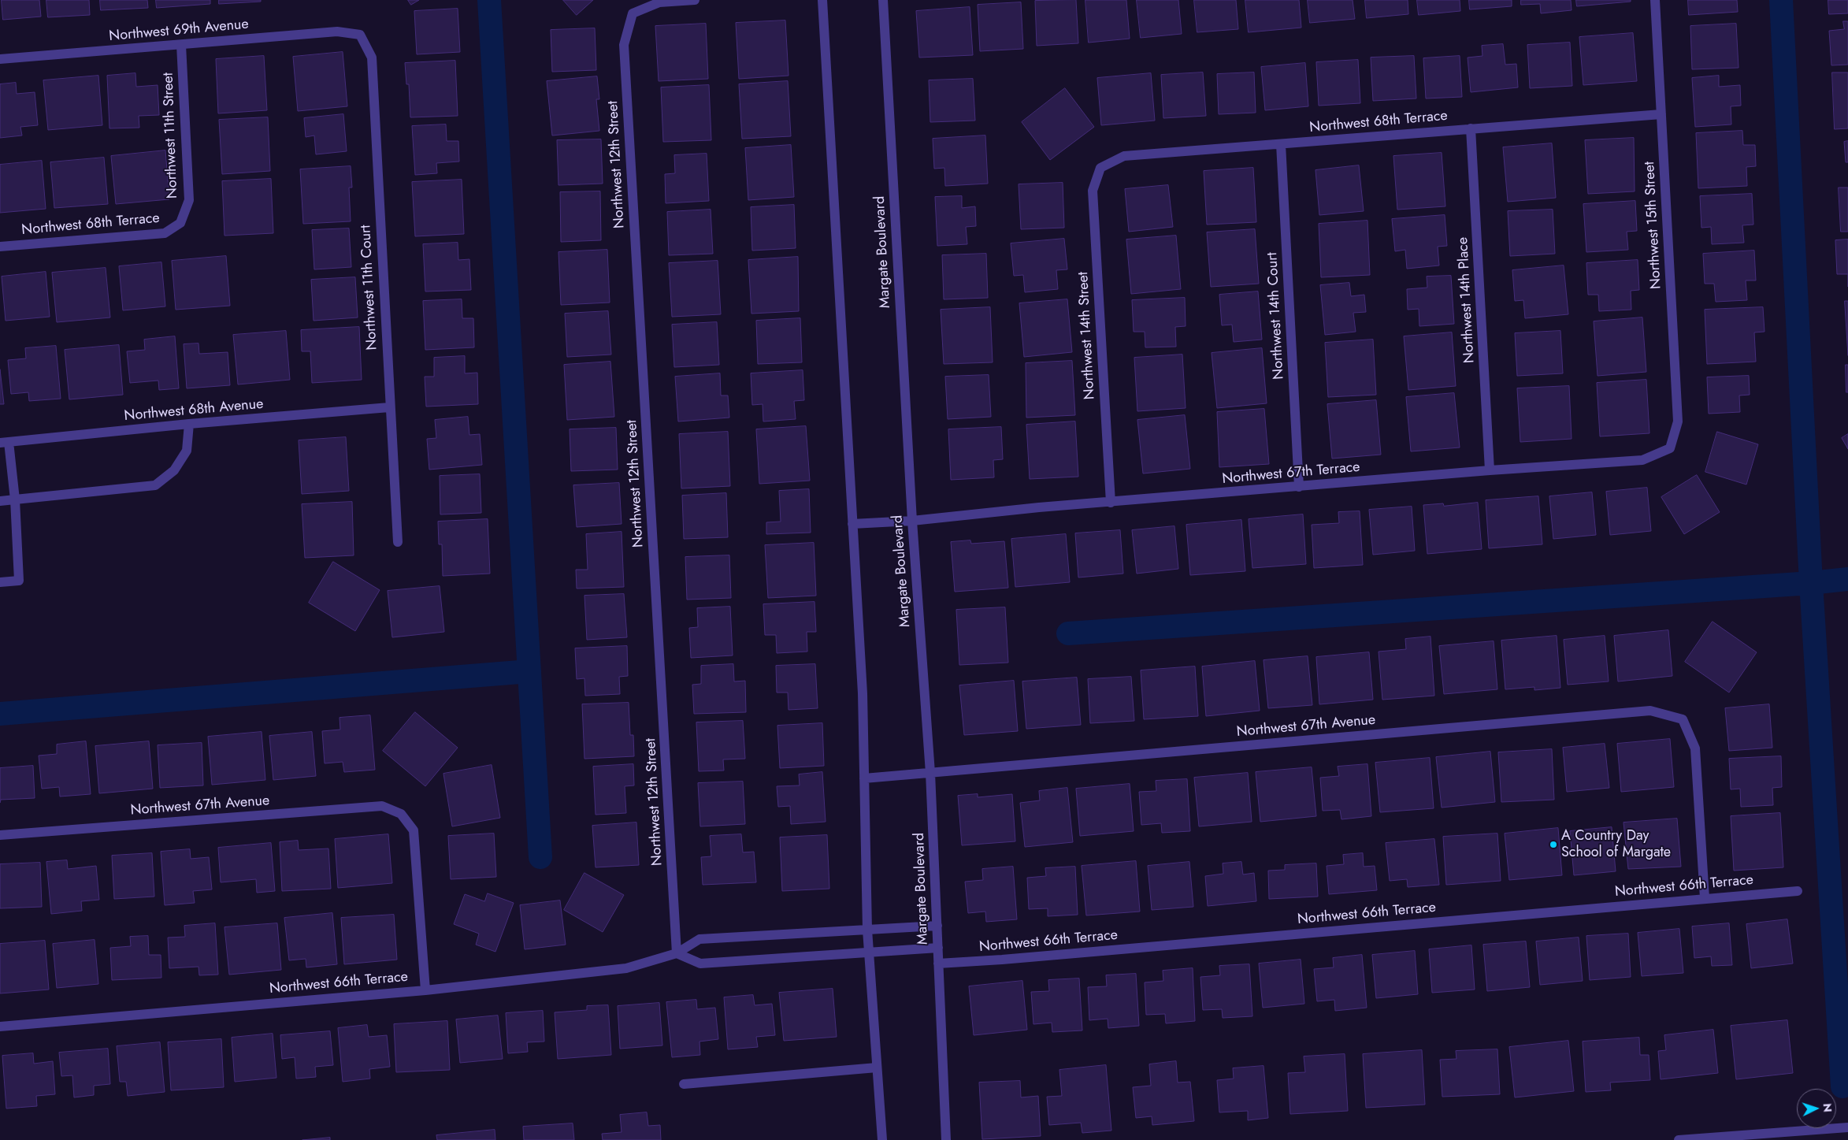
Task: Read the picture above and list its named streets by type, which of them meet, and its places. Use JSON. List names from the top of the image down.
{
  "streets": {
    "street": [
      "Northwest 69th Avenue",
      "Northwest 68th Terrace",
      "Northwest 11th Street",
      "Northwest 12th Street",
      "Northwest 15th Street",
      "Margate Boulevard",
      "Northwest 11th Court",
      "Northwest 14th Place",
      "Northwest 14th Court",
      "Northwest 14th Street",
      "Northwest 68th Avenue",
      "Northwest 67th Terrace",
      "Northwest 67th Avenue",
      "Northwest 66th Terrace"
    ]
  },
  "crossings": [
    ["Northwest 69th Avenue", "Northwest 11th Street"],
    ["Northwest 69th Avenue", "Northwest 11th Court"],
    ["Northwest 68th Terrace", "Northwest 11th Street"],
    ["Northwest 68th Terrace", "Northwest 15th Street"],
    ["Northwest 68th Terrace", "Northwest 14th Place"],
    ["Northwest 68th Terrace", "Northwest 14th Court"],
    ["Northwest 68th Terrace", "Northwest 14th Street"],
    ["Northwest 12th Street", "Northwest 66th Terrace"],
    ["Northwest 15th Street", "Northwest 67th Terrace"],
    ["Margate Boulevard", "Northwest 67th Terrace"],
    ["Margate Boulevard", "Northwest 67th Avenue"],
    ["Margate Boulevard", "Northwest 66th Terrace"],
    ["Northwest 11th Court", "Northwest 68th Avenue"],
    ["Northwest 14th Place", "Northwest 67th Terrace"],
    ["Northwest 14th Court", "Northwest 67th Terrace"],
    ["Northwest 14th Street", "Northwest 67th Terrace"],
    ["Northwest 67th Avenue", "Northwest 66th Terrace"]
  ],
  "places": ["A Country Day School of Margate"],
  "north": "right"
}
